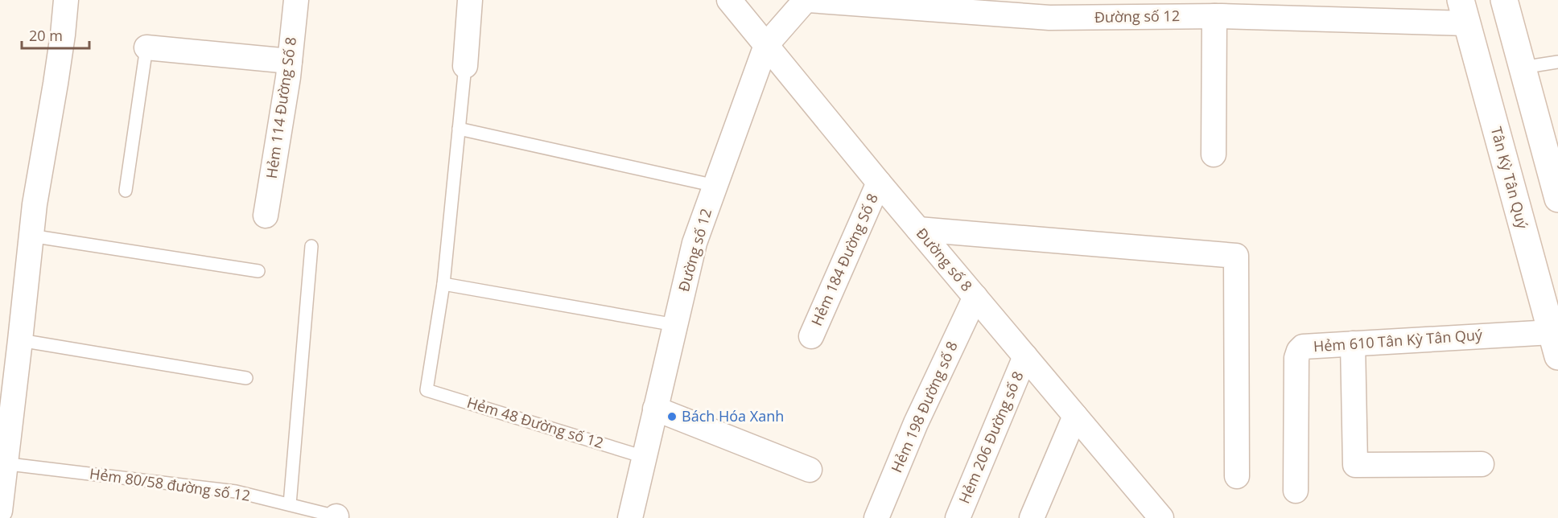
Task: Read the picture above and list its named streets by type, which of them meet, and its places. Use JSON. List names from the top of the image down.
{
  "streets": {
    "main road": ["Tân Kỳ Tân Quý"],
    "street": [
      "Đường số 12",
      "Hẻm 114 Đường Số 8",
      "Hẻm 184 Đường Số 8",
      "Đường số 8",
      "Hẻm 610 Tân Kỳ Tân Quý",
      "Hẻm 198 Đường số 8",
      "Hẻm 206 Đường số 8"
    ],
    "lane": ["Hẻm 48 Đường số 12", "Hẻm 80/58 đường số 12"]
  },
  "crossings": [
    ["Đường số 12", "Tân Kỳ Tân Quý"],
    ["Đường số 12", "Đường số 8"],
    ["Đường số 12", "Hẻm 48 Đường số 12"],
    ["Tân Kỳ Tân Quý", "Hẻm 610 Tân Kỳ Tân Quý"],
    ["Hẻm 184 Đường Số 8", "Đường số 8"],
    ["Đường số 8", "Hẻm 198 Đường số 8"],
    ["Đường số 8", "Hẻm 206 Đường số 8"]
  ],
  "places": ["Bách Hóa Xanh"],
  "scale_bar": "20 m"
}
